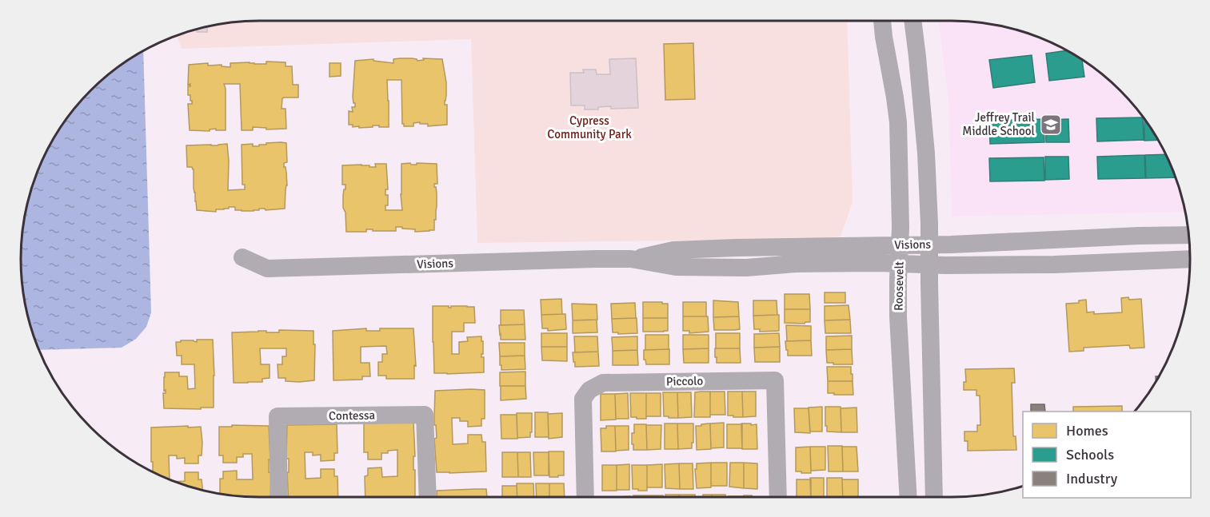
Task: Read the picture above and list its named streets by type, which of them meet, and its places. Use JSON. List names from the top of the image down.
{
  "streets": {
    "street": [
      "Visions",
      "Roosevelt",
      "Piccolo",
      "Contessa"
    ]
  },
  "crossings": [
    ["Visions", "Roosevelt"]
  ],
  "parks": ["Cypress Community Park"],
  "places": {
    "school or university": ["Jeffrey Trail Middle School"]
  },
  "legend": ["Homes", "Schools", "Industry"]
}
